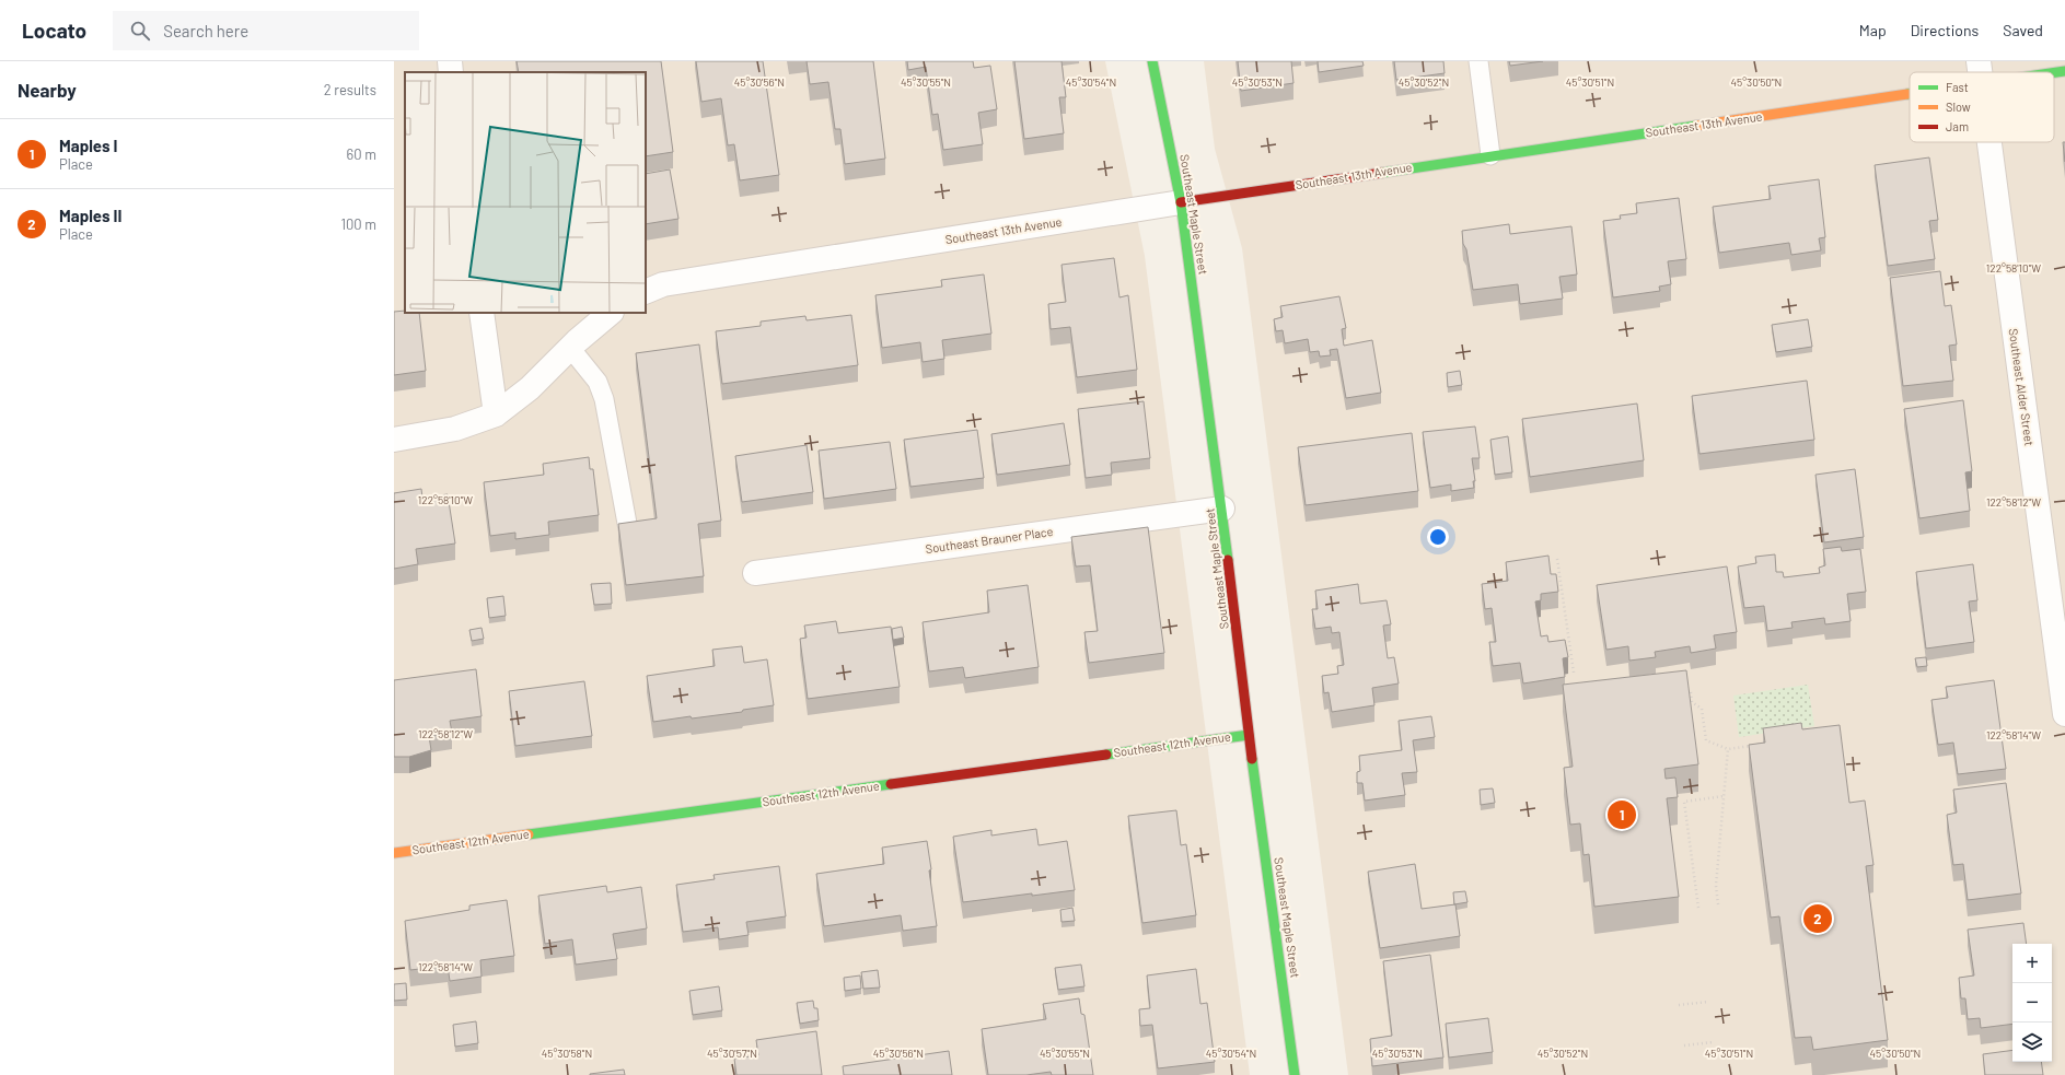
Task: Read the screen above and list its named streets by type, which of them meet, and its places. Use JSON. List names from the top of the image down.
{
  "streets": {
    "street": [
      "Southeast 13th Avenue",
      "Southeast Maple Street",
      "Southeast Alder Street",
      "Southeast Brauner Place",
      "Southeast 12th Avenue"
    ]
  },
  "crossings": [
    ["Southeast 13th Avenue", "Southeast Maple Street"],
    ["Southeast Maple Street", "Southeast Brauner Place"],
    ["Southeast Maple Street", "Southeast 12th Avenue"]
  ],
  "legend": ["Fast", "Slow", "Jam"],
  "page": {
    "header": "Locato",
    "search": "Search here",
    "nav": ["Map", "Directions", "Saved"],
    "heading": ["Nearby", "2 results"],
    "list": [
      {
        "mark": "1",
        "name": "Maples I",
        "note": "Place",
        "value": "60 m"
      },
      {
        "mark": "2",
        "name": "Maples II",
        "note": "Place",
        "value": "100 m"
      }
    ],
    "pins": ["1", "2"],
    "map_buttons": ["+", "−"]
  },
  "coordinates": [
    "45°30'56\"N",
    "45°30'55\"N",
    "45°30'54\"N",
    "45°30'53\"N",
    "45°30'52\"N",
    "45°30'51\"N",
    "45°30'50\"N",
    "122°58'10\"W",
    "122°58'12\"W",
    "122°58'14\"W",
    "45°30'58\"N",
    "45°30'57\"N"
  ]
}
